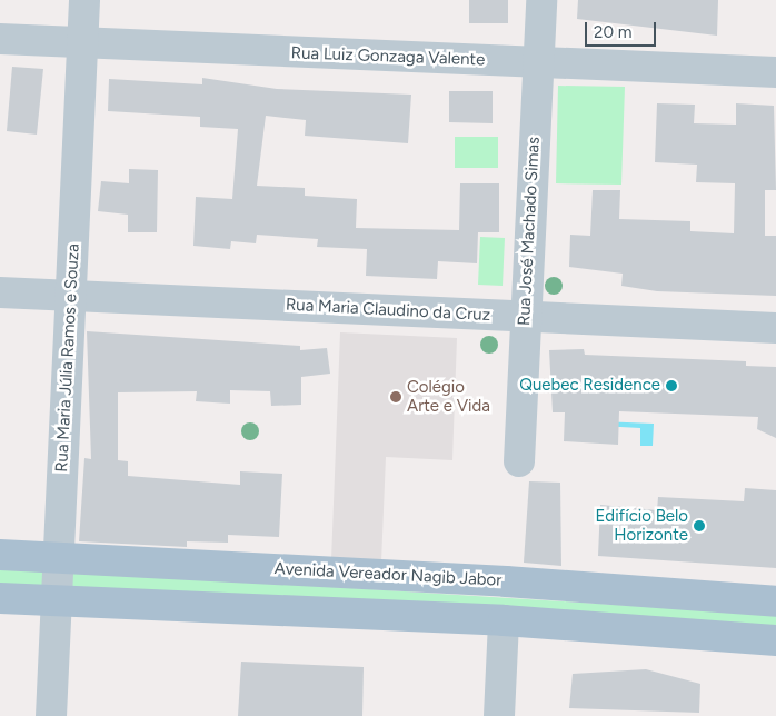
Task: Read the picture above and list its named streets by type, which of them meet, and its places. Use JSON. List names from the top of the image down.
{
  "streets": {
    "main road": ["Avenida Vereador Nagib Jabor"],
    "street": [
      "Rua Luiz Gonzaga Valente",
      "Rua José Machado Simas",
      "Rua Maria Claudino da Cruz",
      "Rua Maria Júlia Ramos e Souza"
    ]
  },
  "crossings": [
    ["Rua Luiz Gonzaga Valente", "Rua José Machado Simas"],
    ["Rua Luiz Gonzaga Valente", "Rua Maria Júlia Ramos e Souza"],
    ["Rua José Machado Simas", "Rua Maria Claudino da Cruz"],
    ["Rua Maria Claudino da Cruz", "Rua Maria Júlia Ramos e Souza"],
    ["Rua Maria Júlia Ramos e Souza", "Avenida Vereador Nagib Jabor"]
  ],
  "places": ["Quebec Residence", "Colégio Arte e Vida", "Edifício Belo Horizonte"],
  "scale_bar": "20 m"
}
